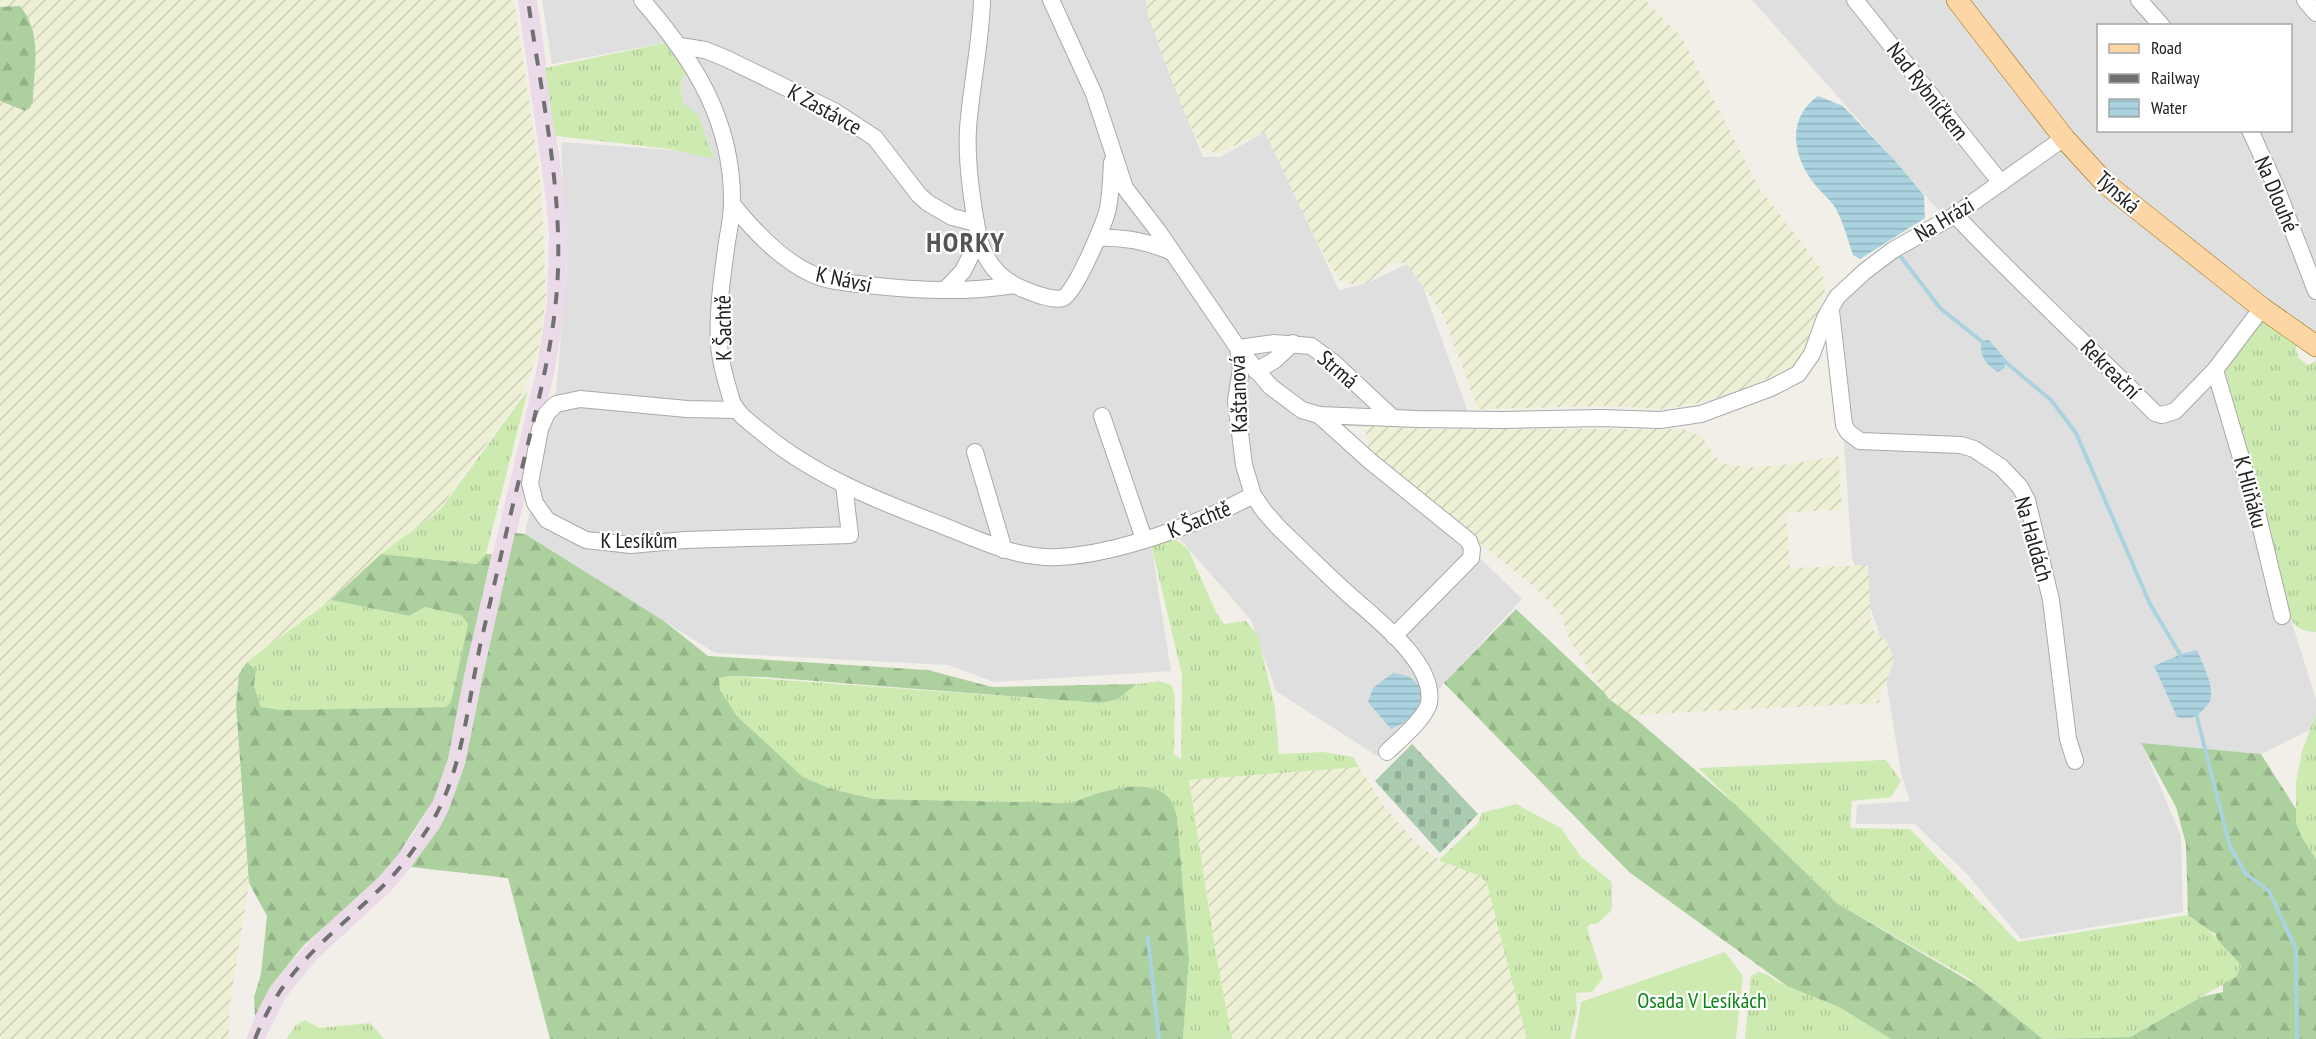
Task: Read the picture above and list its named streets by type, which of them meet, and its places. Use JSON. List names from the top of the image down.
{
  "streets": {
    "main road": ["Týnská"],
    "street": [
      "Nad Rybníčkem",
      "K Zastávce",
      "Na Dlouhé",
      "Na Hrázi",
      "K Návsi",
      "K Šachtě",
      "Strmá",
      "Rekreační",
      "Kaštanová",
      "K Hliňáku",
      "Na Haldách",
      "K Lesíkům"
    ]
  },
  "crossings": [
    ["Nad Rybníčkem", "Na Hrázi"],
    ["K Zastávce", "K Návsi"],
    ["K Zastávce", "K Šachtě"],
    ["Týnská", "Na Hrázi"],
    ["Týnská", "Rekreační"],
    ["Na Hrázi", "Strmá"],
    ["Na Hrázi", "Rekreační"],
    ["Na Hrázi", "Na Haldách"],
    ["K Návsi", "K Šachtě"],
    ["K Návsi", "Kaštanová"],
    ["K Šachtě", "Kaštanová"],
    ["K Šachtě", "K Lesíkům"],
    ["Strmá", "Kaštanová"],
    ["Rekreační", "K Hliňáku"]
  ],
  "districts": ["HORKY"],
  "parks": ["Osada V Lesíkách"],
  "legend": ["Road", "Railway", "Water"]
}
